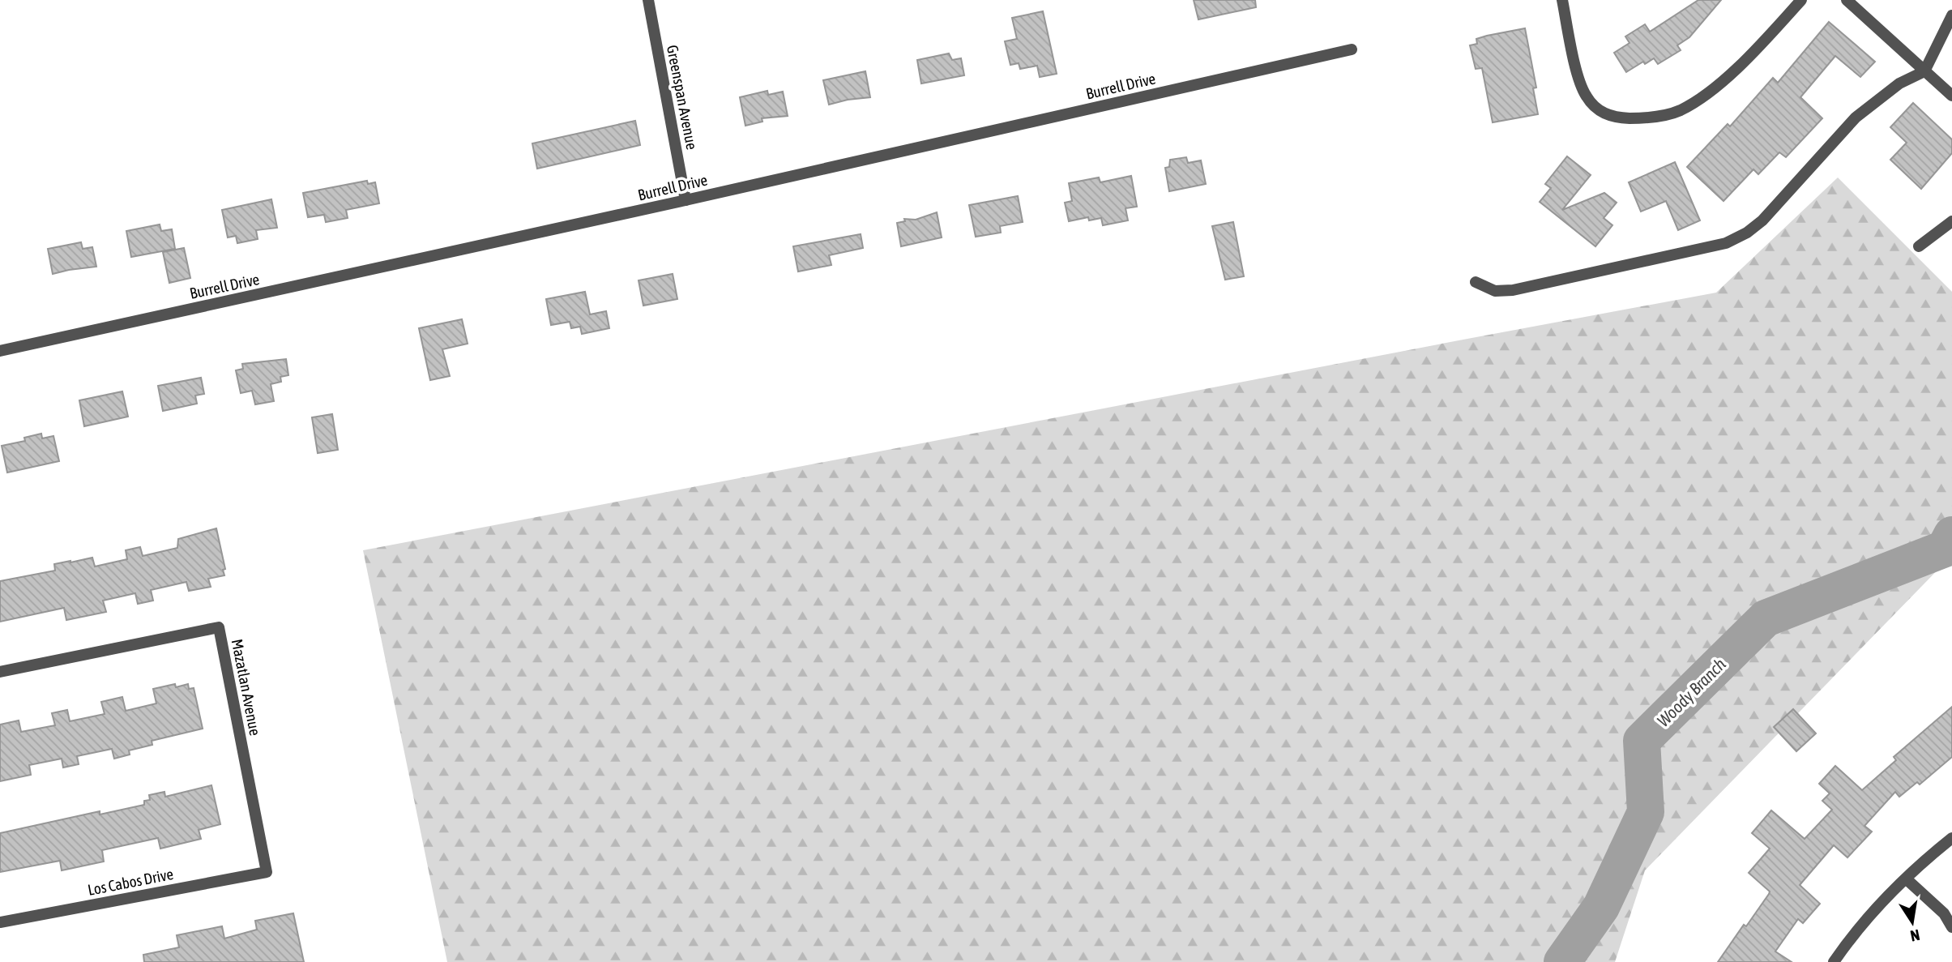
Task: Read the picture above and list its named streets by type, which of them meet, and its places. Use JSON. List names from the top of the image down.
{
  "streets": {
    "street": [
      "Burrell Drive",
      "Greenspan Avenue",
      "Mazatlan Avenue",
      "Los Cabos Drive"
    ]
  },
  "crossings": [
    ["Burrell Drive", "Greenspan Avenue"],
    ["Mazatlan Avenue", "Los Cabos Drive"]
  ],
  "water": ["Woody Branch"],
  "north": "bottom"
}
